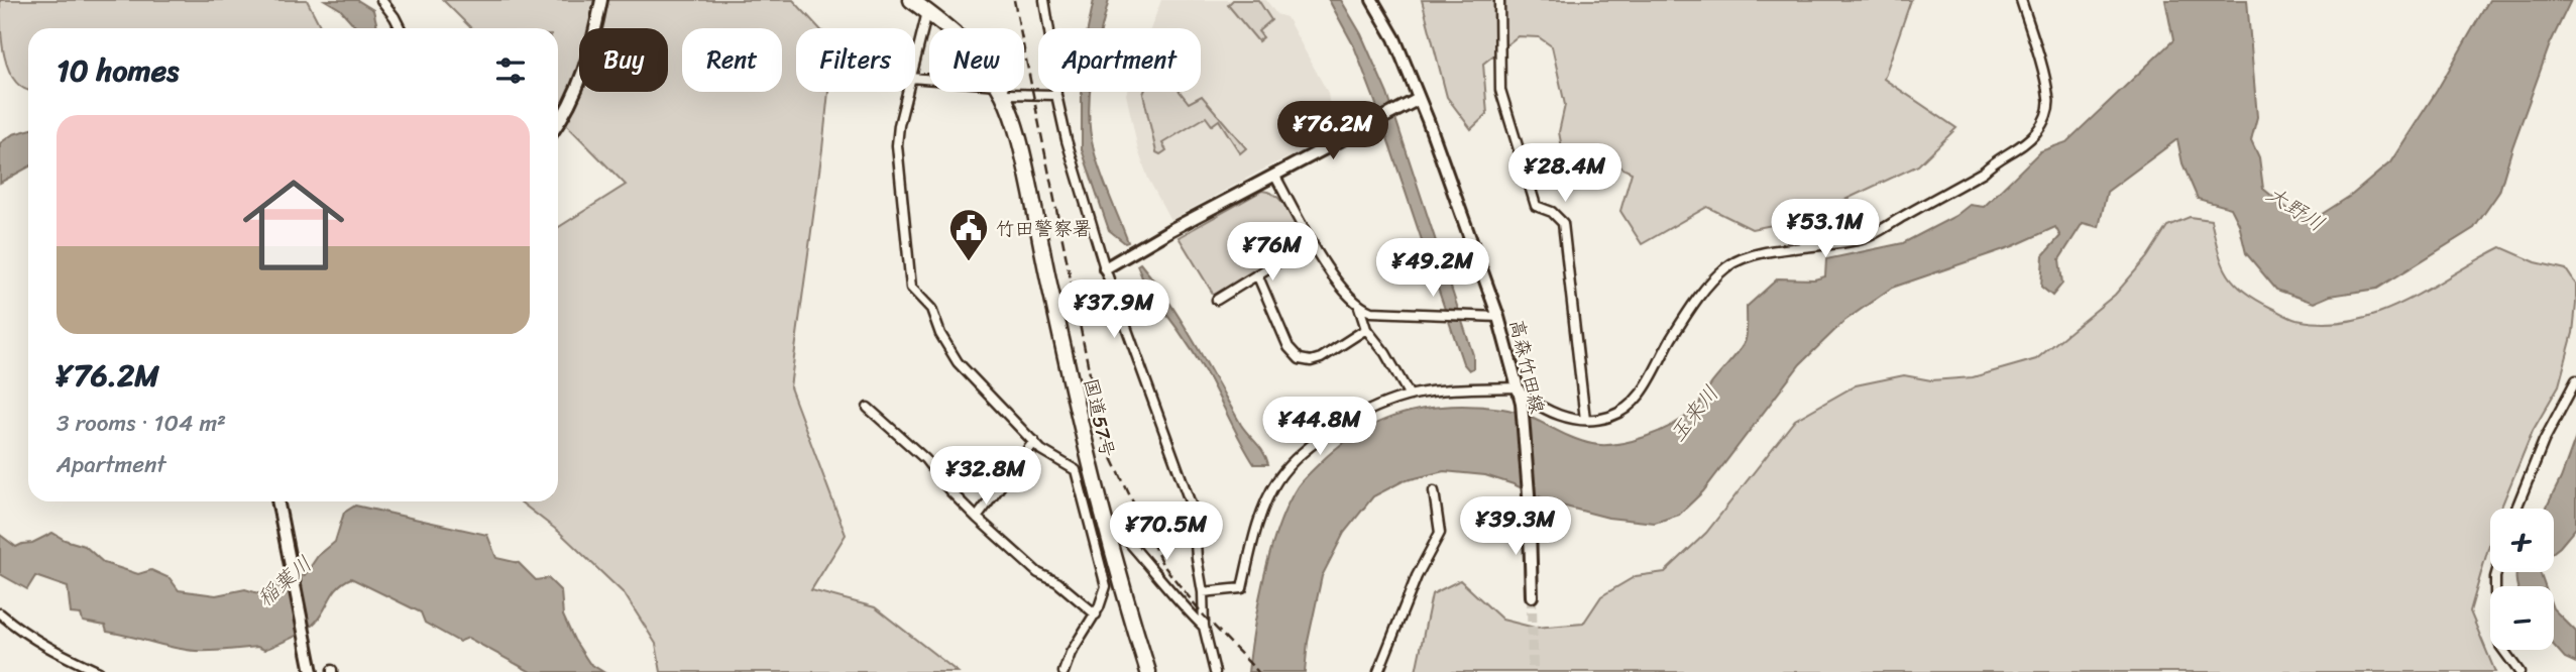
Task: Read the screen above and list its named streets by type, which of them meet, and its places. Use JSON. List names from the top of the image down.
{
  "streets": {
    "highway": ["国道57号"],
    "main road": ["高森竹田線"]
  },
  "water": ["大野川", "玉来川", "稲葉川"],
  "places": {
    "public building": ["竹田警察署"]
  },
  "page": {
    "chip": [
      "Buy",
      "Rent",
      "Filters",
      "New",
      "Apartment"
    ],
    "heading": "10 homes",
    "price": [
      "¥76.2M",
      "¥28.4M",
      "¥53.1M",
      "¥76M",
      "¥49.2M",
      "¥37.9M",
      "¥44.8M",
      "¥32.8M",
      "¥39.3M",
      "¥70.5M"
    ],
    "list": [
      {
        "name": "¥76.2M",
        "note": "3 rooms · 104 m² · Apartment"
      }
    ],
    "map_buttons": ["+", "−"]
  }
}
